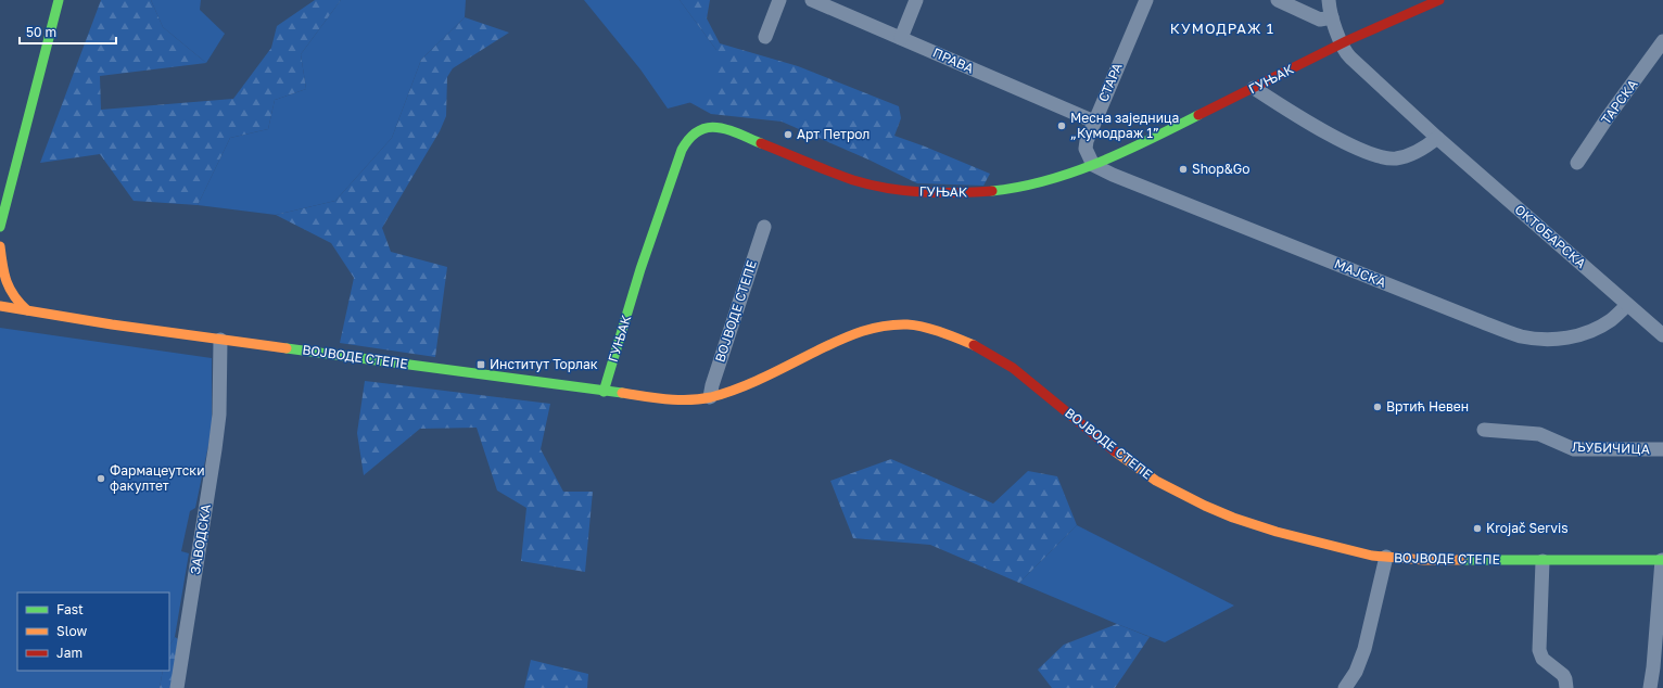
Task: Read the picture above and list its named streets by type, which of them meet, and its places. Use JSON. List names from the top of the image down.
{
  "streets": {
    "street": [
      "ПРАВА",
      "ГУЊАК",
      "СТАРА",
      "ТАРСКА",
      "ОКТОБАРСКА",
      "МАЈСКА",
      "ВОЈВОДЕ СТЕПЕ",
      "ЉУБИЧИЦА",
      "ЗАВОДСКА"
    ]
  },
  "crossings": [
    ["ПРАВА", "СТАРА"],
    ["ГУЊАК", "СТАРА"],
    ["ГУЊАК", "ОКТОБАРСКА"],
    ["ГУЊАК", "МАЈСКА"],
    ["ГУЊАК", "ВОЈВОДЕ СТЕПЕ"],
    ["СТАРА", "МАЈСКА"],
    ["ОКТОБАРСКА", "МАЈСКА"],
    ["ВОЈВОДЕ СТЕПЕ", "ЗАВОДСКА"]
  ],
  "districts": ["КУМОДРАЖ 1"],
  "places": {
    "other": [
      "Месна заједница „Кумодраж 1”",
      "Арт Петрол",
      "Shop&Go",
      "Вртић Невен",
      "Фармацеутски факултет",
      "Krojač Servis"
    ],
    "transit": ["Институт Торлак"]
  },
  "legend": ["Fast", "Slow", "Jam"],
  "scale_bar": "50 m"
}
